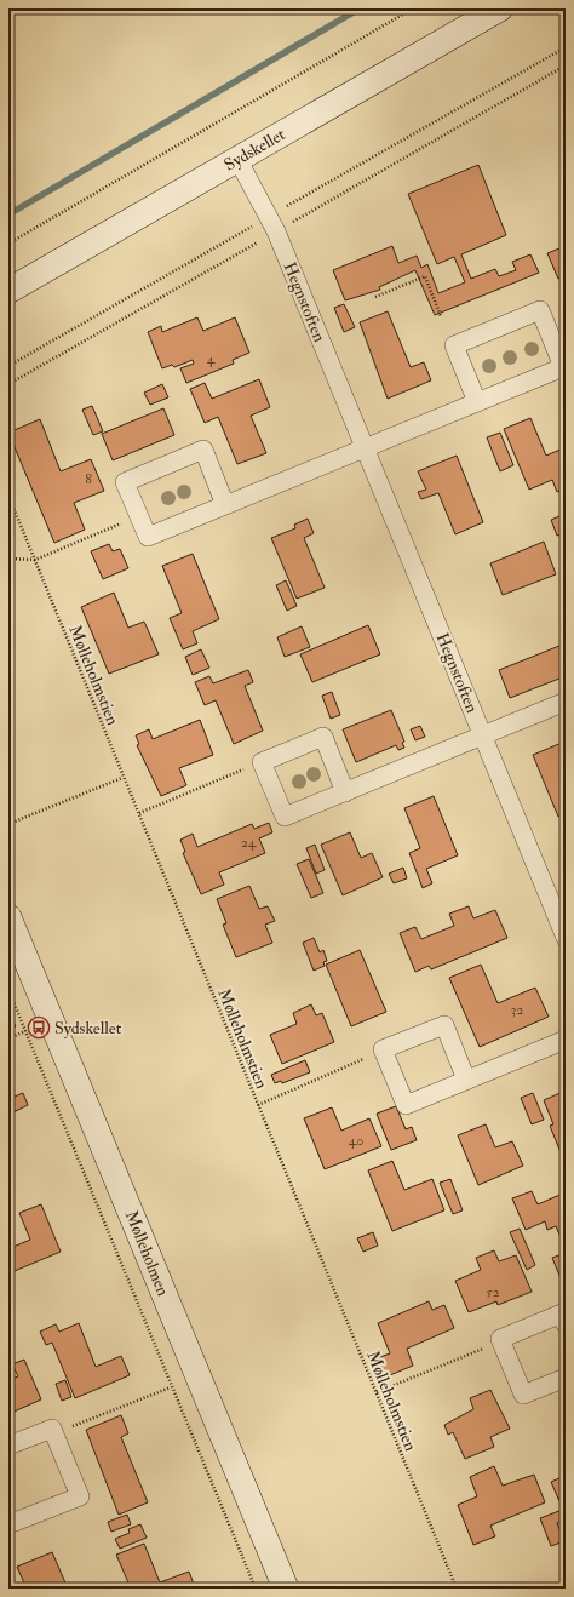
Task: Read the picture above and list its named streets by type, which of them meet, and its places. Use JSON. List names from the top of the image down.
{
  "streets": {
    "street": ["Sydskellet", "Hegnstoften", "Mølleholmen"],
    "path": ["Mølleholmstien"]
  },
  "crossings": [
    ["Sydskellet", "Hegnstoften"]
  ],
  "places": {
    "bus stop": ["Sydskellet"]
  },
  "house_numbers": [
    "4",
    "8",
    "24",
    "32",
    "40",
    "52"
  ]
}
